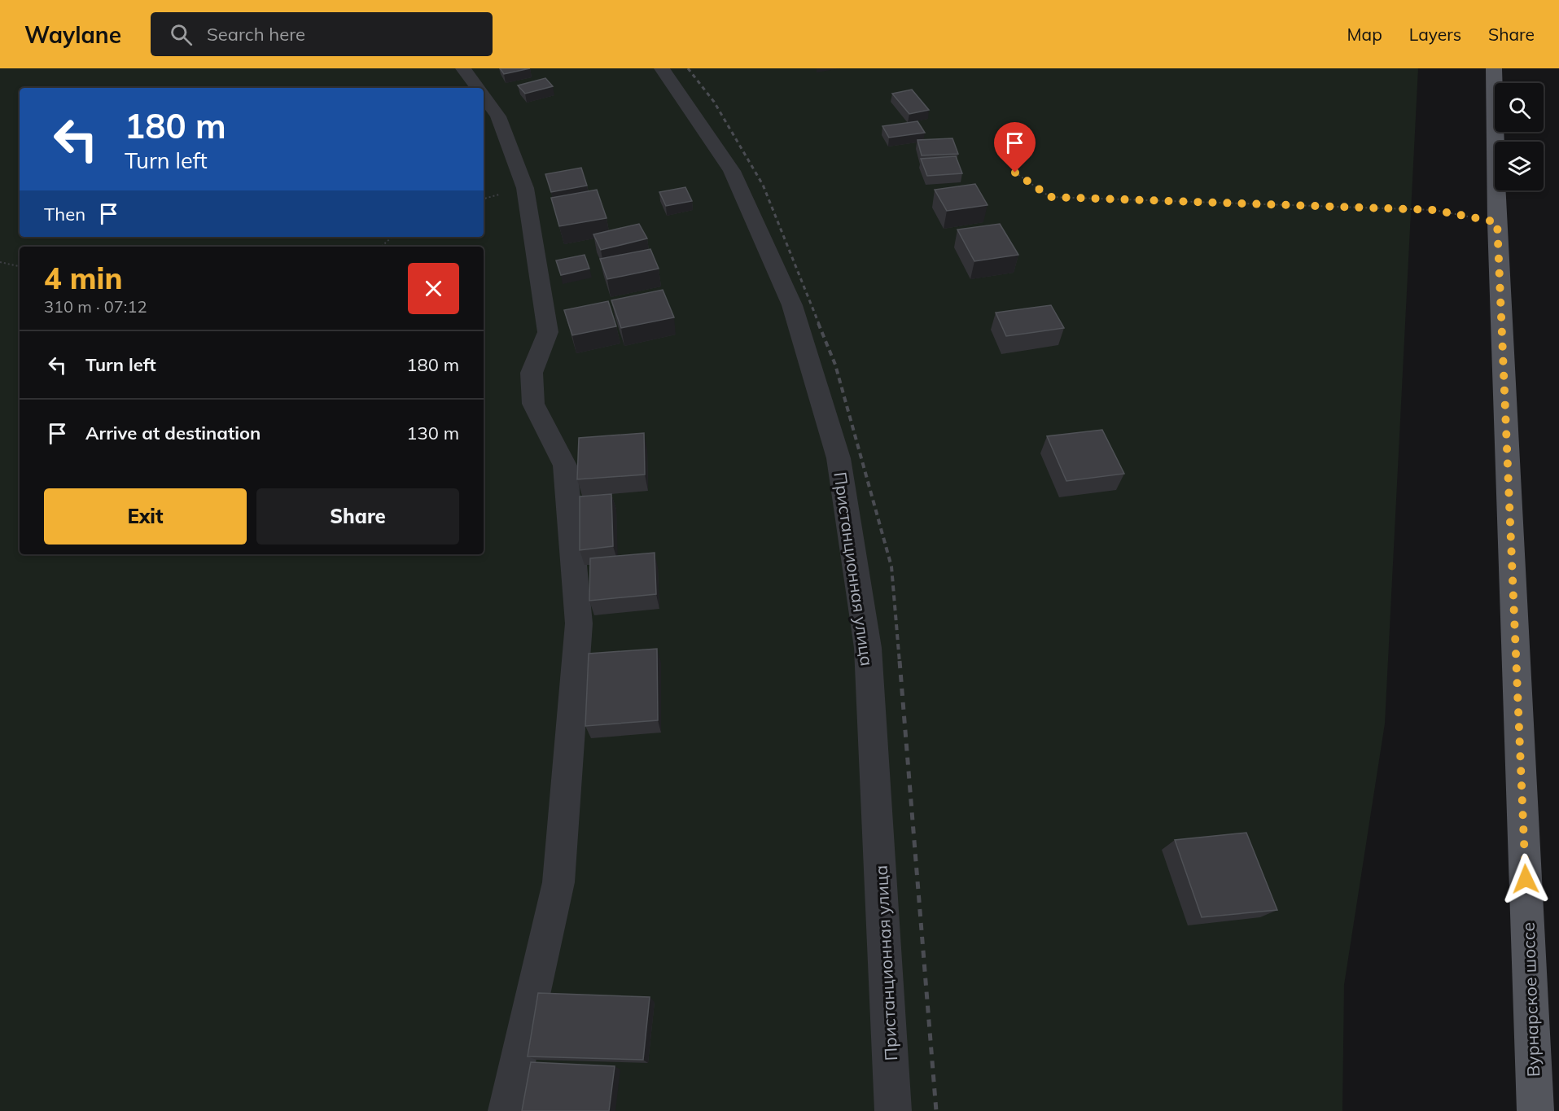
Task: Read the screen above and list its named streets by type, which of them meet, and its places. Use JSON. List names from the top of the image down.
{
  "streets": {
    "main road": ["Вурнарское шоссе"],
    "street": ["Пристанционная улица"]
  },
  "page": {
    "header": "Waylane",
    "search": "Search here",
    "nav": ["Map", "Layers", "Share"],
    "turn": ["180 m", "Turn left"],
    "then": "Then",
    "heading": ["4 min", "310 m · 07:12"],
    "list": [
      {
        "name": "Turn left",
        "value": "180 m"
      },
      {
        "name": "Arrive at destination",
        "value": "130 m"
      }
    ],
    "buttons": ["Exit", "Share"]
  }
}
